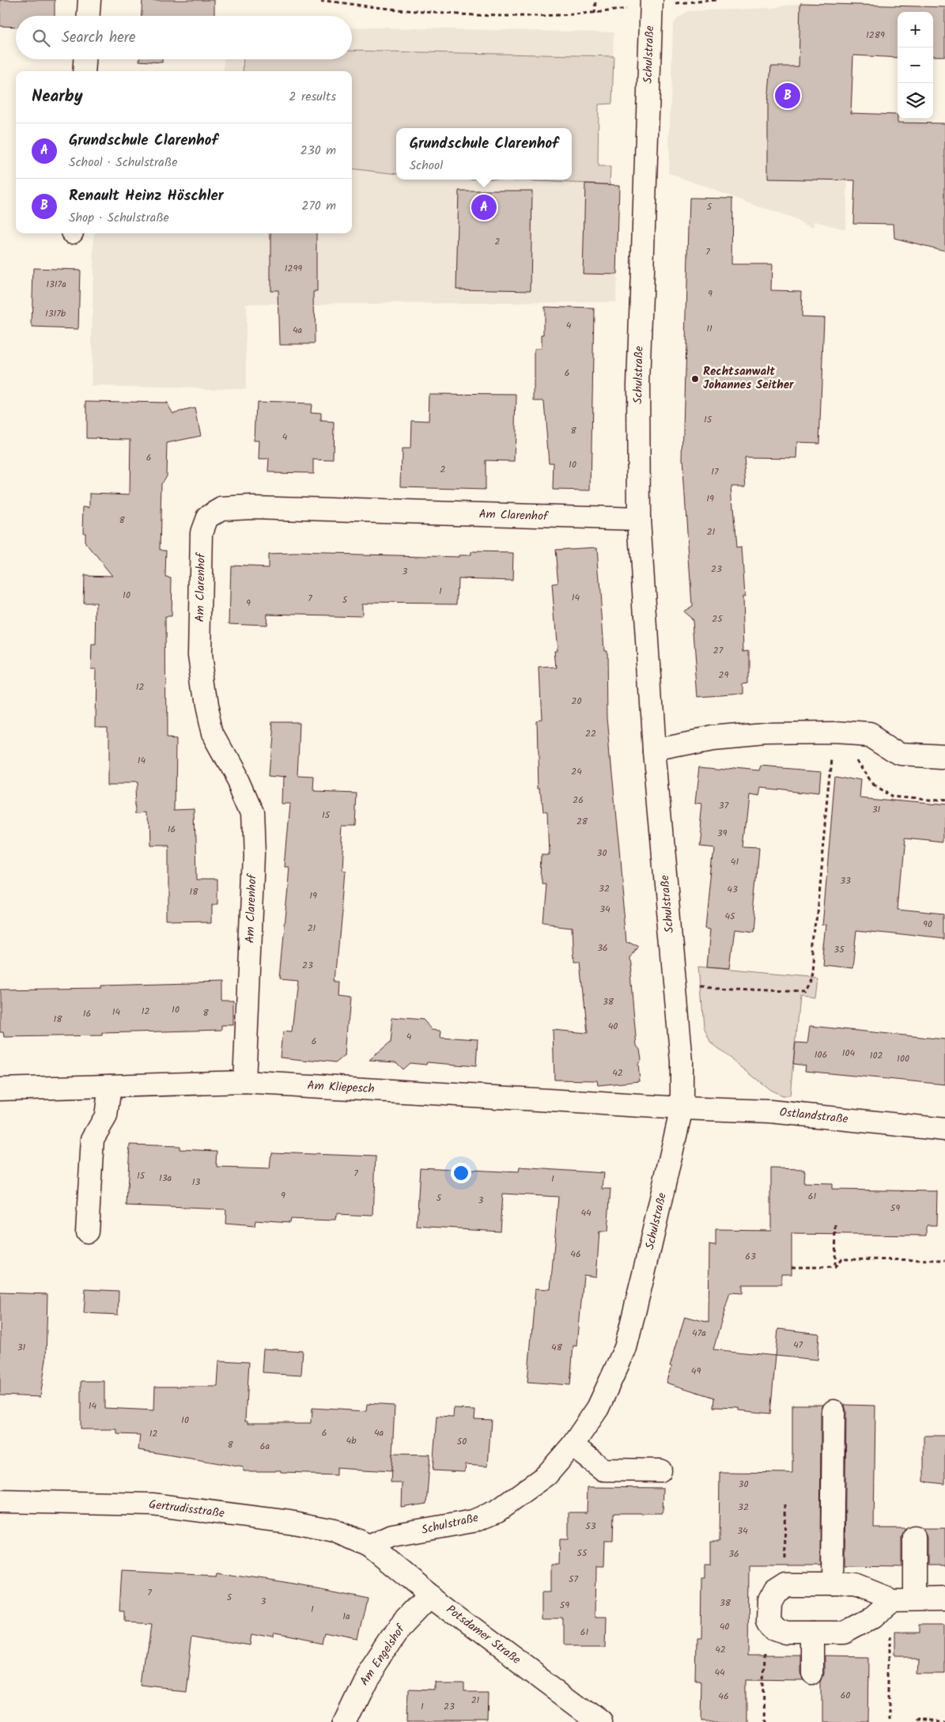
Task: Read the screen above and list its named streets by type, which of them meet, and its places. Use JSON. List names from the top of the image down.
{
  "streets": {
    "street": [
      "Schulstraße",
      "Am Clarenhof",
      "Am Kliepesch",
      "Ostlandstraße",
      "Gertrudisstraße",
      "Potsdamer Straße",
      "Am Engelshof"
    ]
  },
  "crossings": [
    ["Schulstraße", "Am Clarenhof"],
    ["Schulstraße", "Am Kliepesch"],
    ["Schulstraße", "Ostlandstraße"],
    ["Schulstraße", "Gertrudisstraße"],
    ["Schulstraße", "Potsdamer Straße"],
    ["Am Clarenhof", "Am Kliepesch"],
    ["Am Kliepesch", "Ostlandstraße"],
    ["Gertrudisstraße", "Potsdamer Straße"],
    ["Potsdamer Straße", "Am Engelshof"]
  ],
  "places": ["Rechtsanwalt Johannes Seither"],
  "house_numbers": [
    "1289",
    "5",
    "2",
    "7",
    "1299",
    "1317a",
    "9",
    "1317b",
    "4",
    "11",
    "4a",
    "6",
    "15",
    "8",
    "4",
    "6",
    "10",
    "2",
    "17",
    "19",
    "8",
    "21",
    "23",
    "3",
    "1",
    "10",
    "14",
    "7",
    "5",
    "9",
    "25",
    "27",
    "29",
    "12",
    "20",
    "22",
    "14",
    "24",
    "26",
    "37",
    "31",
    "15",
    "28",
    "16",
    "39",
    "30",
    "41",
    "33",
    "32",
    "43",
    "18",
    "19",
    "34",
    "45",
    "90",
    "21",
    "36",
    "35",
    "23",
    "38",
    "10",
    "12",
    "14",
    "8",
    "16",
    "18",
    "40",
    "4",
    "6",
    "104",
    "106",
    "102",
    "100",
    "42",
    "7",
    "15",
    "13a",
    "1",
    "13",
    "9",
    "61",
    "5",
    "3",
    "59",
    "44",
    "46",
    "63",
    "47a",
    "47",
    "31",
    "48",
    "49",
    "14",
    "10",
    "6",
    "4a",
    "12",
    "4b",
    "50",
    "8",
    "6a",
    "30",
    "32",
    "53",
    "34",
    "55",
    "36",
    "57",
    "7",
    "5",
    "3",
    "38",
    "59",
    "1",
    "1a",
    "40",
    "61",
    "42",
    "44",
    "60",
    "46",
    "21",
    "1",
    "23"
  ],
  "page": {
    "map_buttons": ["+", "−"],
    "search": "Search here",
    "heading": ["Nearby", "2 results"],
    "pins": ["B", "A"],
    "list": [
      {
        "mark": "A",
        "name": "Grundschule Clarenhof",
        "note": "School · Schulstraße",
        "value": "230 m"
      },
      {
        "mark": "B",
        "name": "Renault Heinz Höschler",
        "note": "Shop · Schulstraße",
        "value": "270 m"
      }
    ],
    "popup": ["Grundschule Clarenhof", "School"]
  }
}
